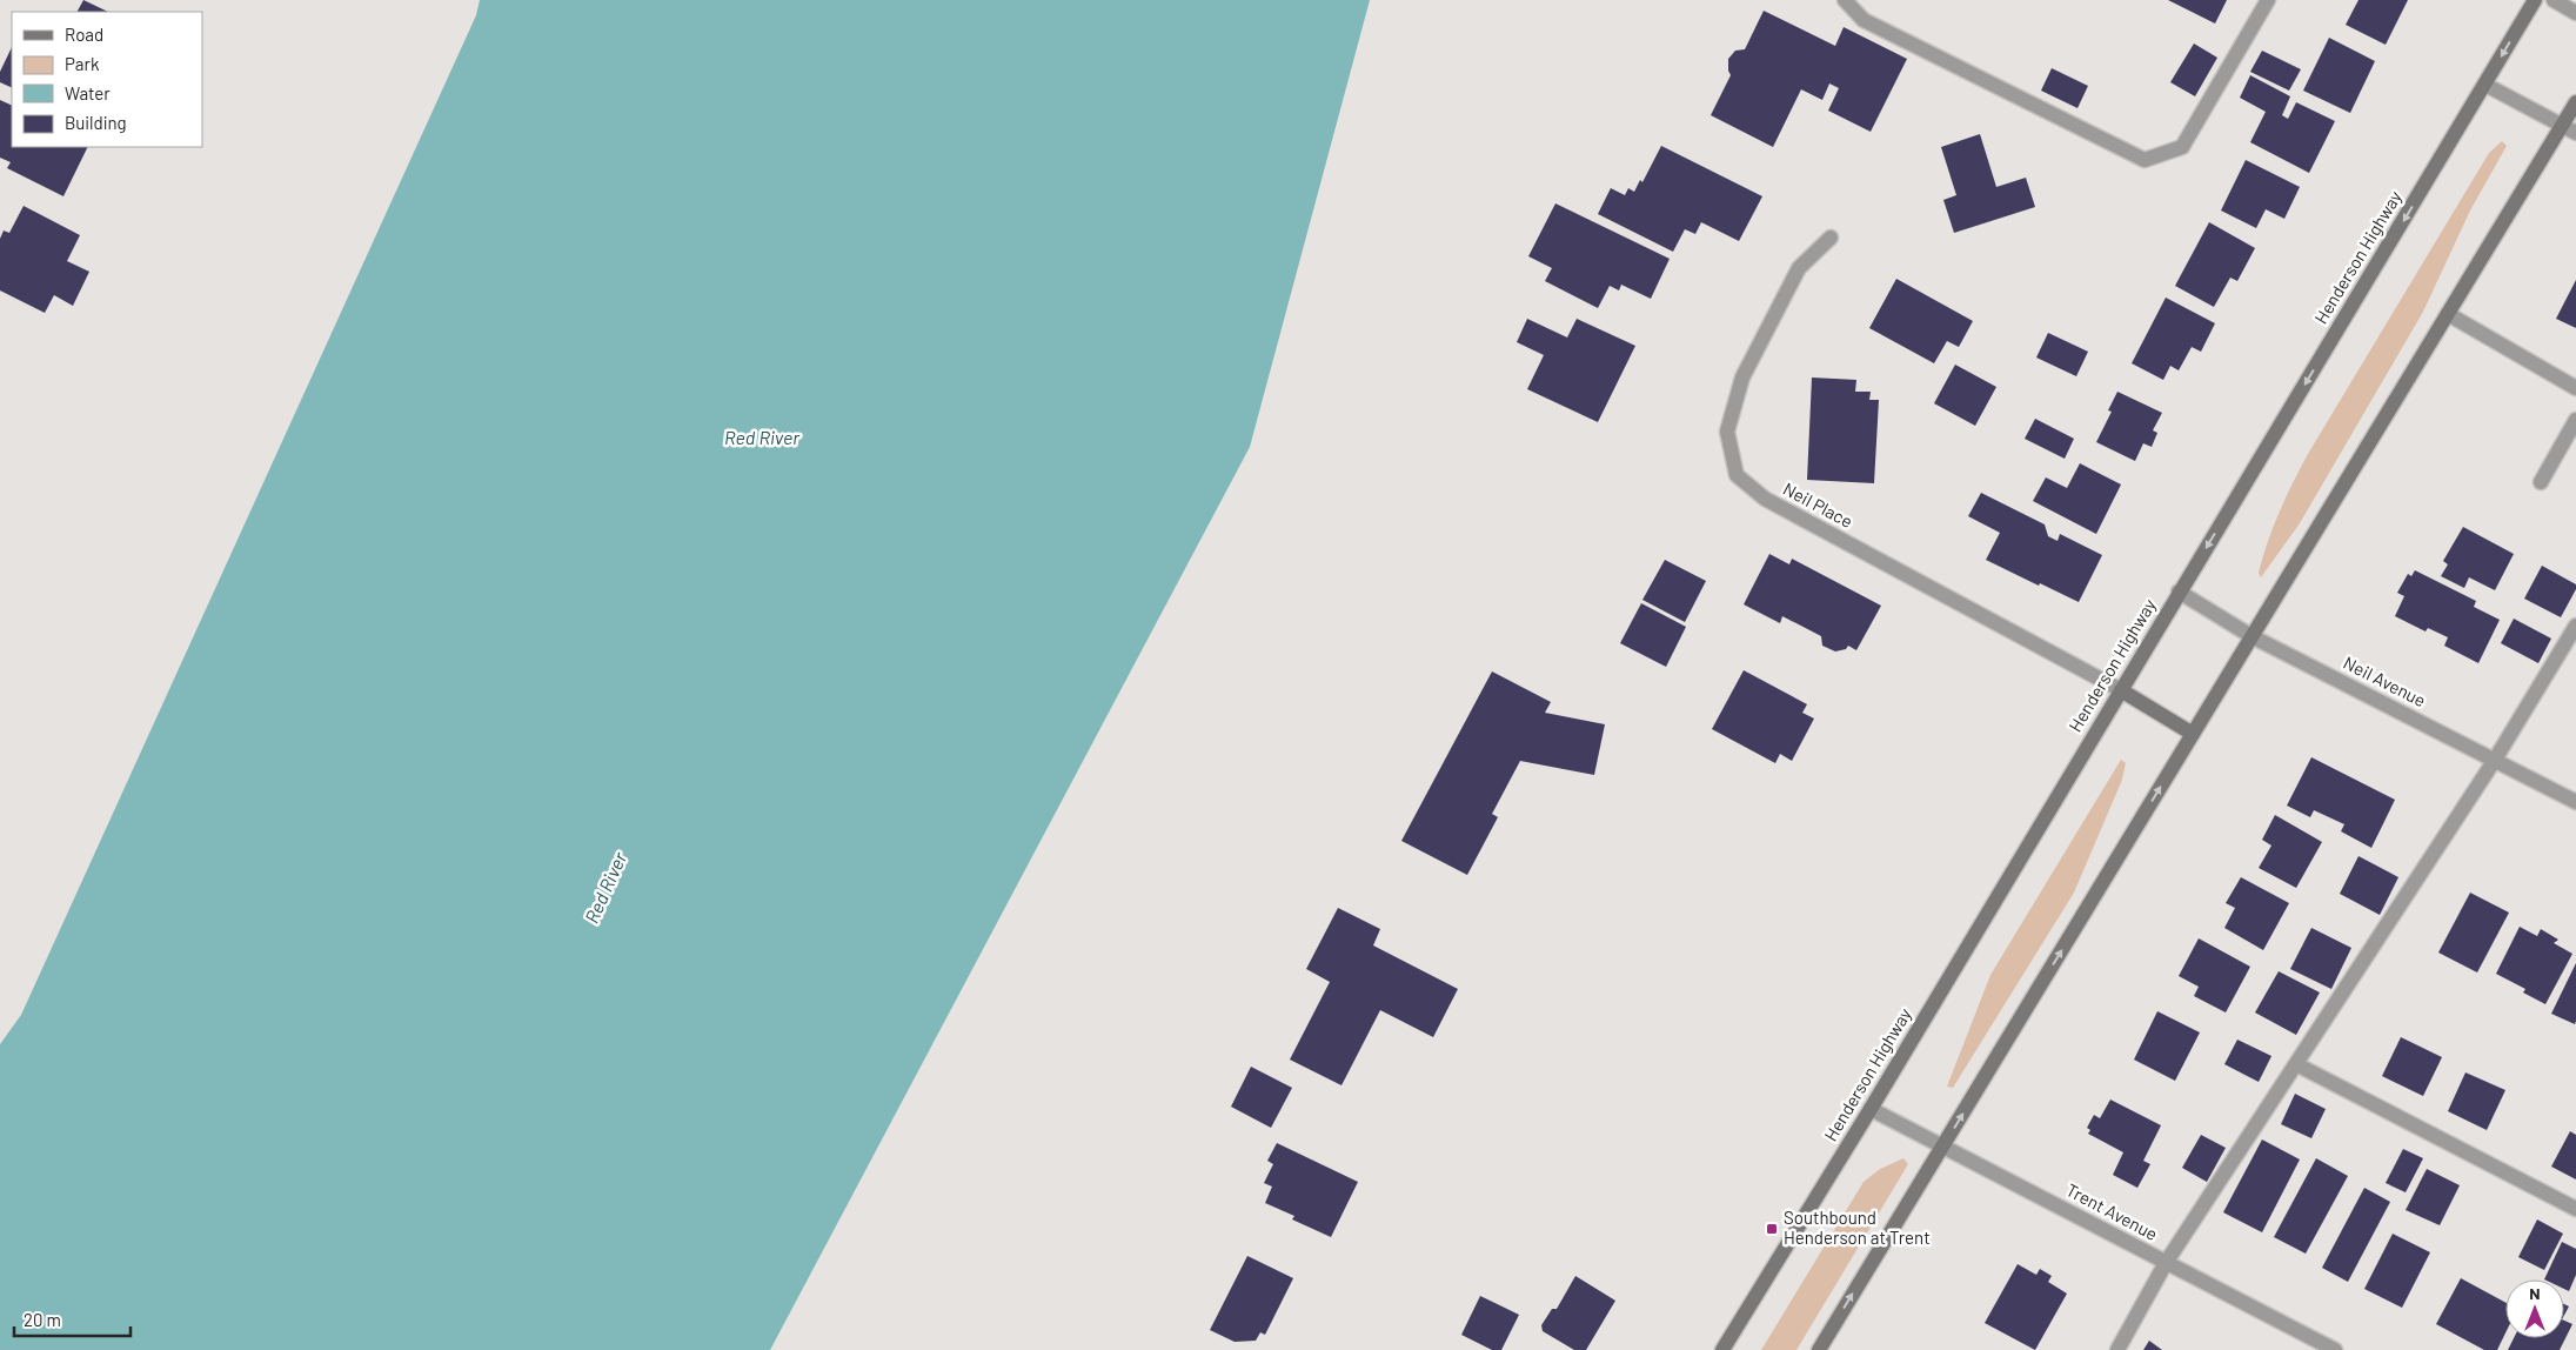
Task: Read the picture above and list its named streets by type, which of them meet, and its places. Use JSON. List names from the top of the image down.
{
  "streets": {
    "main road": ["Henderson Highway"],
    "street": ["Neil Place", "Neil Avenue", "Trent Avenue"]
  },
  "crossings": [
    ["Henderson Highway", "Neil Place"],
    ["Henderson Highway", "Neil Avenue"],
    ["Henderson Highway", "Trent Avenue"]
  ],
  "water": ["Red River"],
  "places": {
    "transit": ["Southbound Henderson at Trent"]
  },
  "legend": [
    "Road",
    "Park",
    "Water",
    "Building"
  ],
  "scale_bar": "20 m",
  "north": "top"
}
